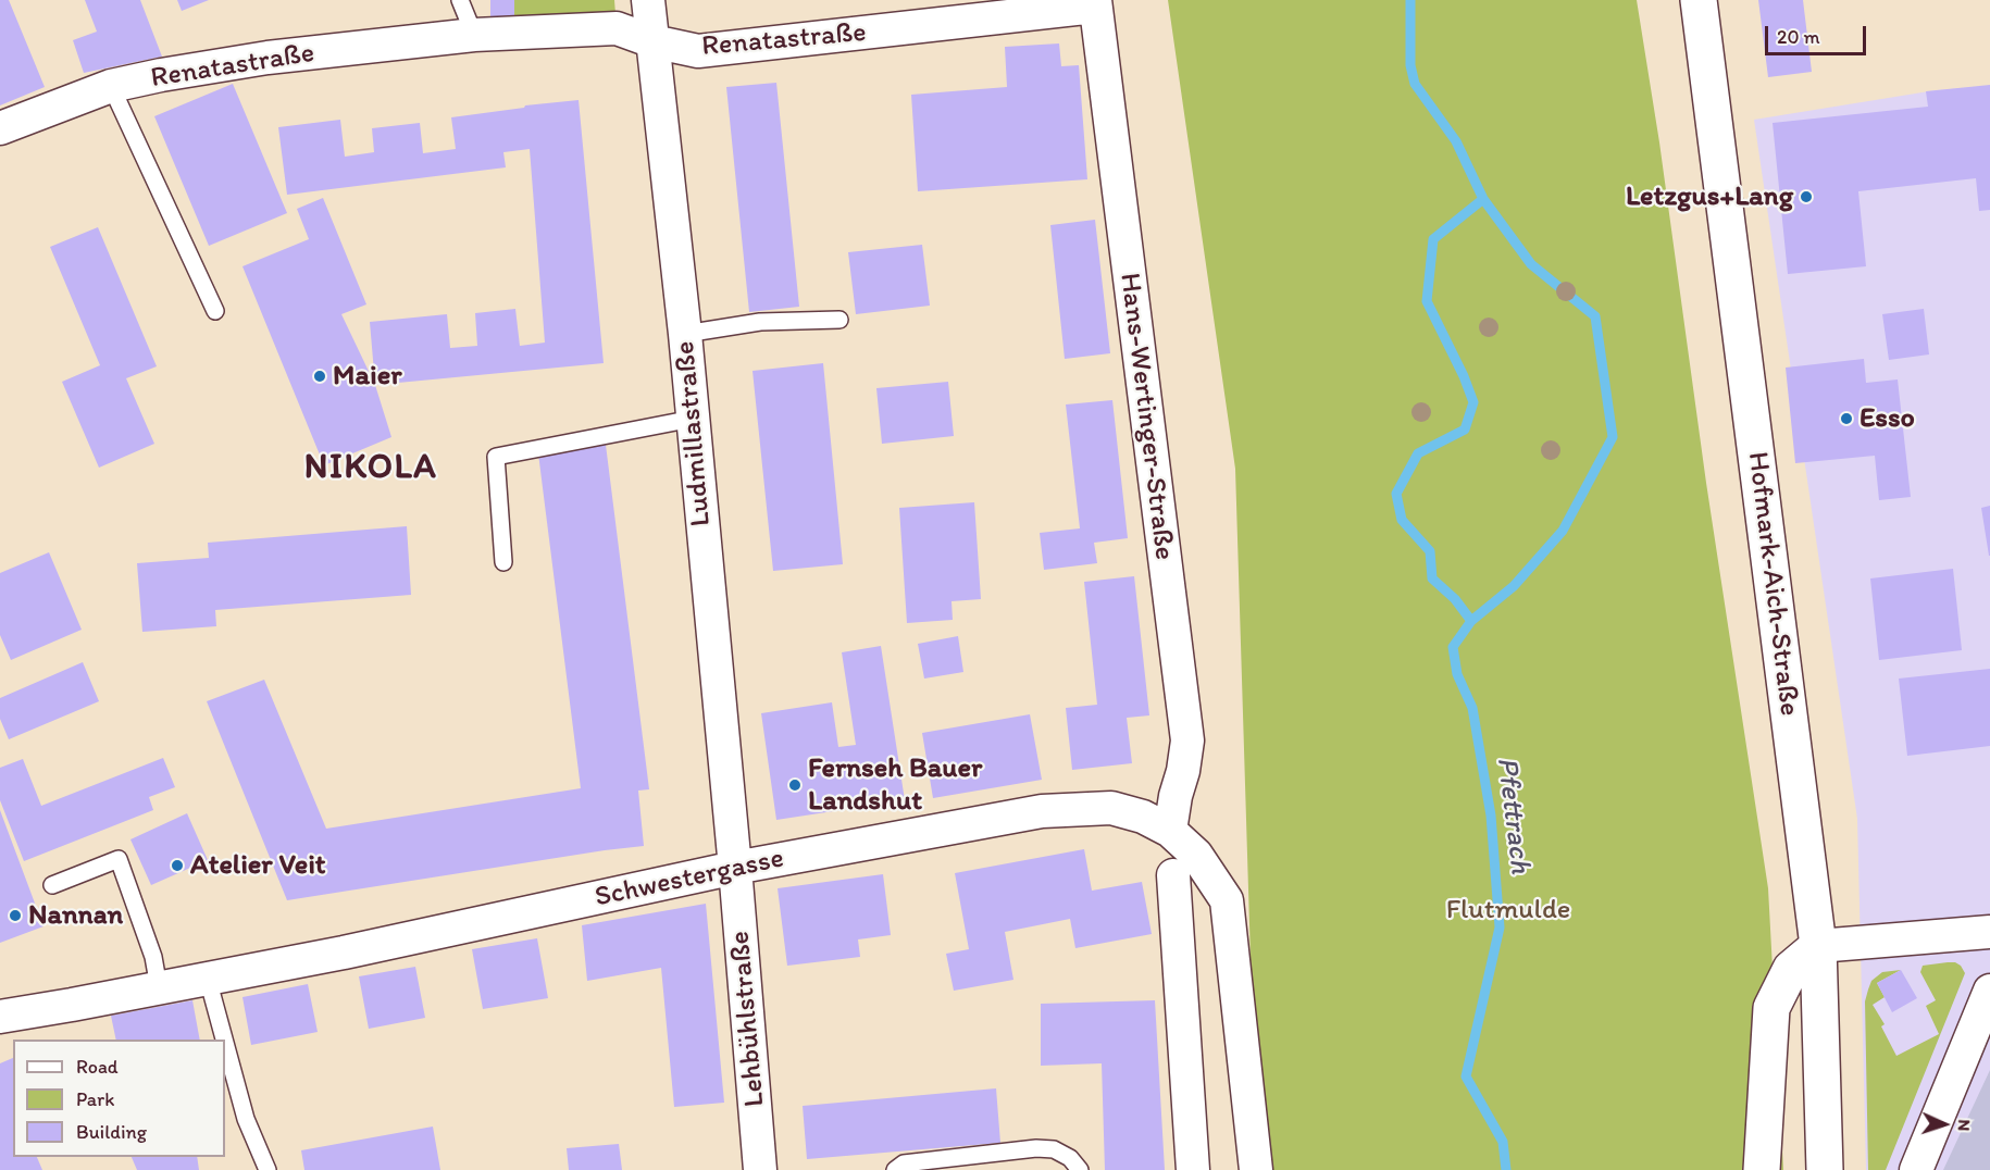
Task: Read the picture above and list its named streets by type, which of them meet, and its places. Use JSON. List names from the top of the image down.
{
  "streets": {
    "main road": ["Hofmark-Aich-Straße"],
    "street": [
      "Renatastraße",
      "Hans-Wertinger-Straße",
      "Ludmillastraße",
      "Schwestergasse",
      "Lehbühlstraße"
    ]
  },
  "crossings": [
    ["Renatastraße", "Hans-Wertinger-Straße"],
    ["Renatastraße", "Ludmillastraße"],
    ["Hans-Wertinger-Straße", "Schwestergasse"],
    ["Ludmillastraße", "Schwestergasse"],
    ["Ludmillastraße", "Lehbühlstraße"],
    ["Schwestergasse", "Lehbühlstraße"]
  ],
  "districts": ["NIKOLA"],
  "water": ["Pfettrach"],
  "parks": ["Flutmulde"],
  "places": [
    "Letzgus+Lang",
    "Maier",
    "Esso",
    "Fernseh Bauer Landshut",
    "Atelier Veit",
    "Nannan"
  ],
  "legend": ["Road", "Park", "Building"],
  "scale_bar": "20 m",
  "north": "right"
}
